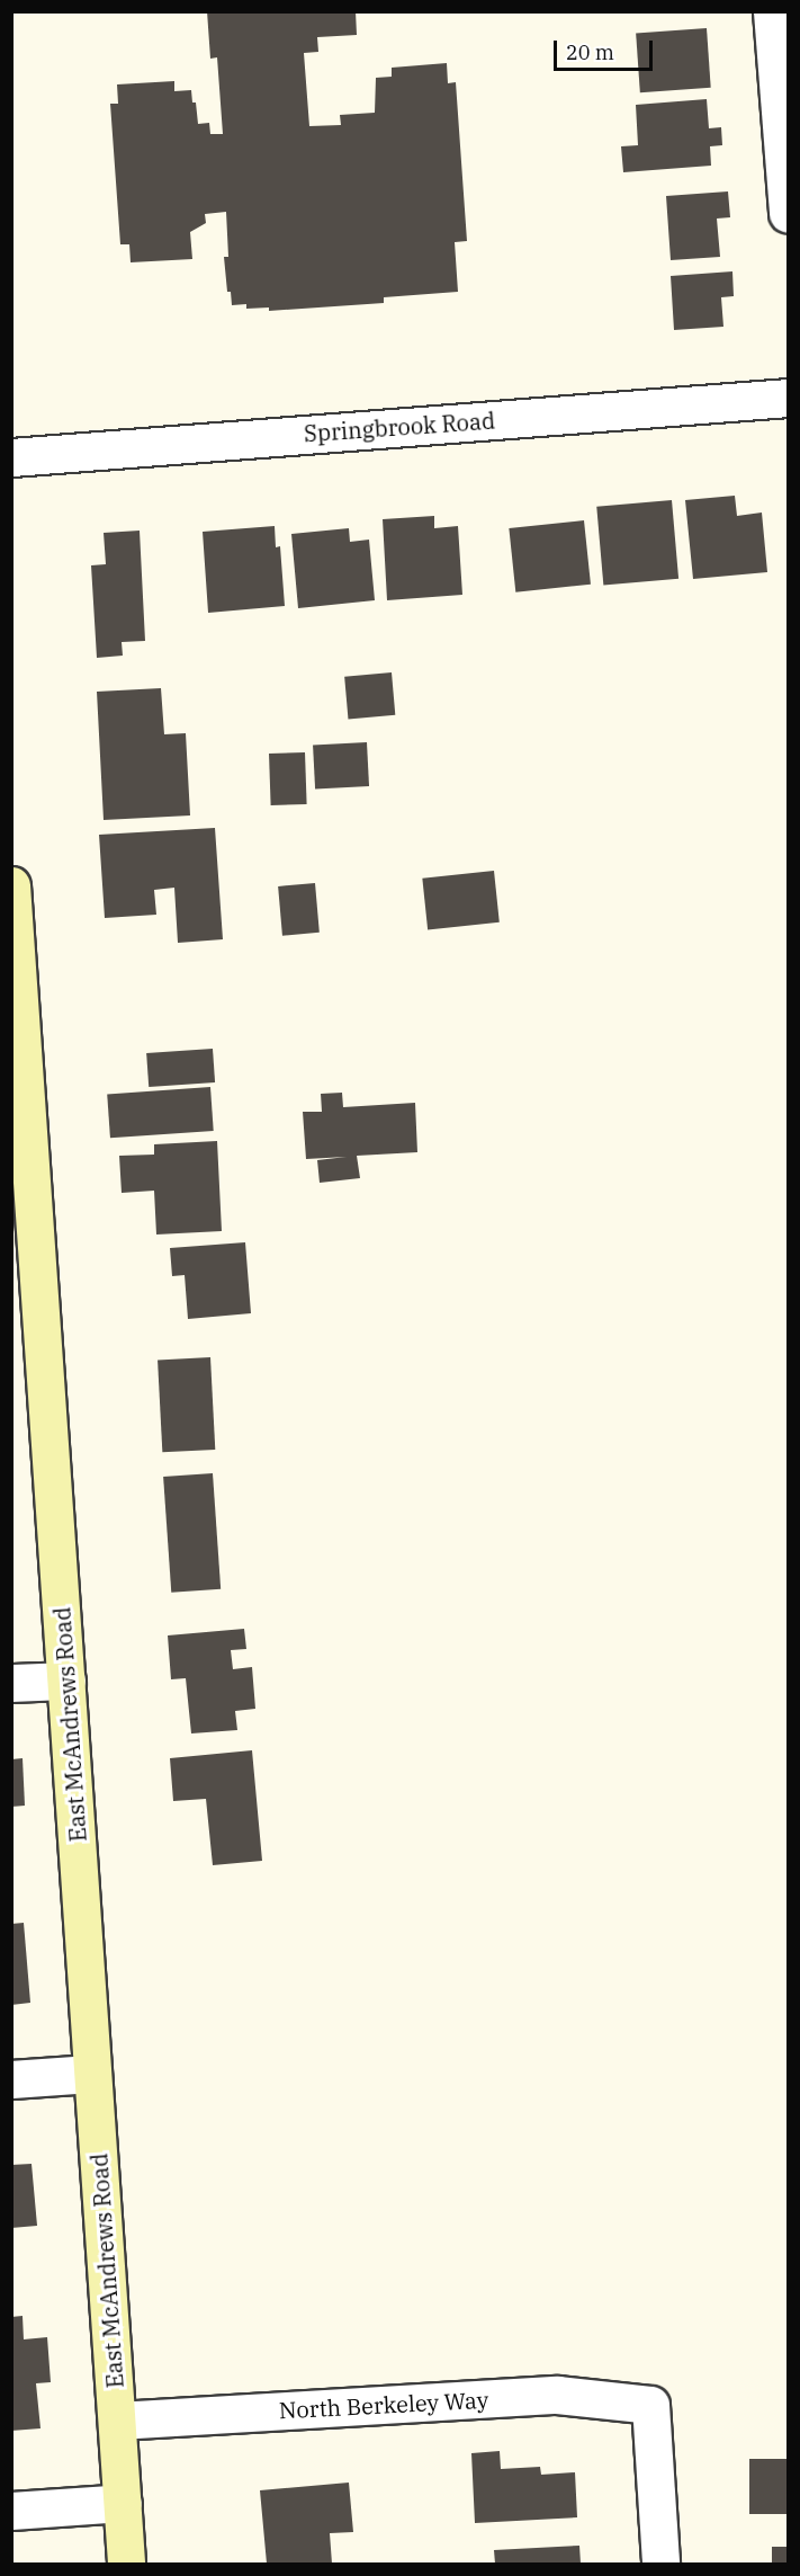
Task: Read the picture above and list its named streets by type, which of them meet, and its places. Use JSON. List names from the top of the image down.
{
  "streets": {
    "main road": ["East McAndrews Road"],
    "street": ["Springbrook Road", "North Berkeley Way"]
  },
  "crossings": [
    ["East McAndrews Road", "North Berkeley Way"]
  ],
  "scale_bar": "20 m"
}
